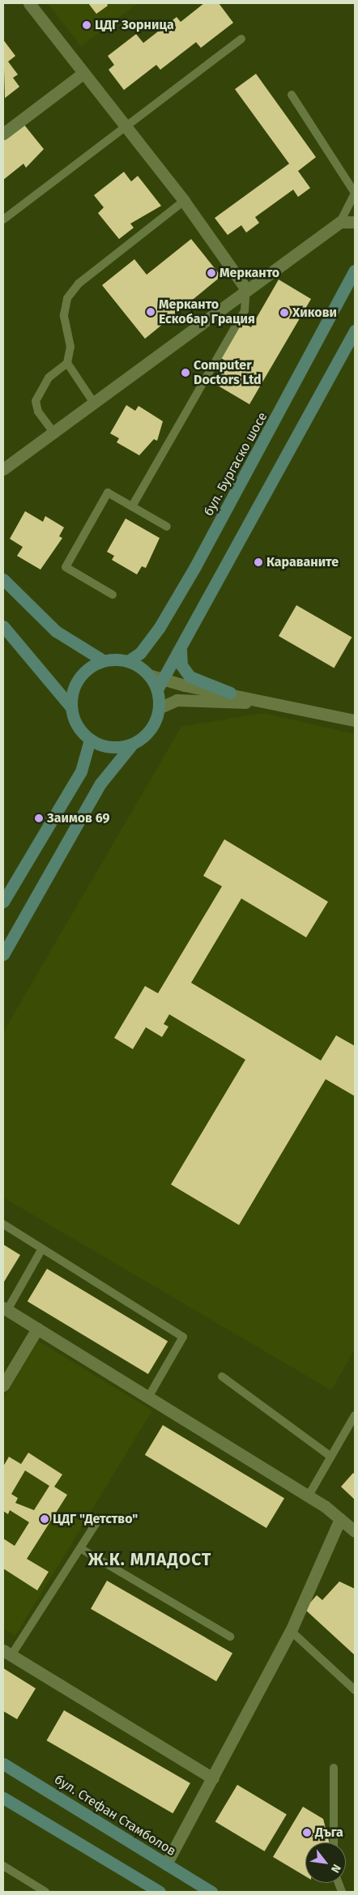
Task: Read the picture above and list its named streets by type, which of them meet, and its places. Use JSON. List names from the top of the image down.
{
  "streets": {
    "main road": ["бул. Бургаско шосе", "бул. Стефан Стамболов"]
  },
  "districts": ["Ж.К. МЛАДОСТ"],
  "places": [
    "ЦДГ Зорница",
    "Мерканто",
    "Мерканто Ескобар Грация",
    "Хикови",
    "Computer Doctors Ltd",
    "Караваните",
    "Заимов 69",
    "ЦДГ \"Детство\"",
    "Дъга"
  ],
  "north": "bottom right"
}
